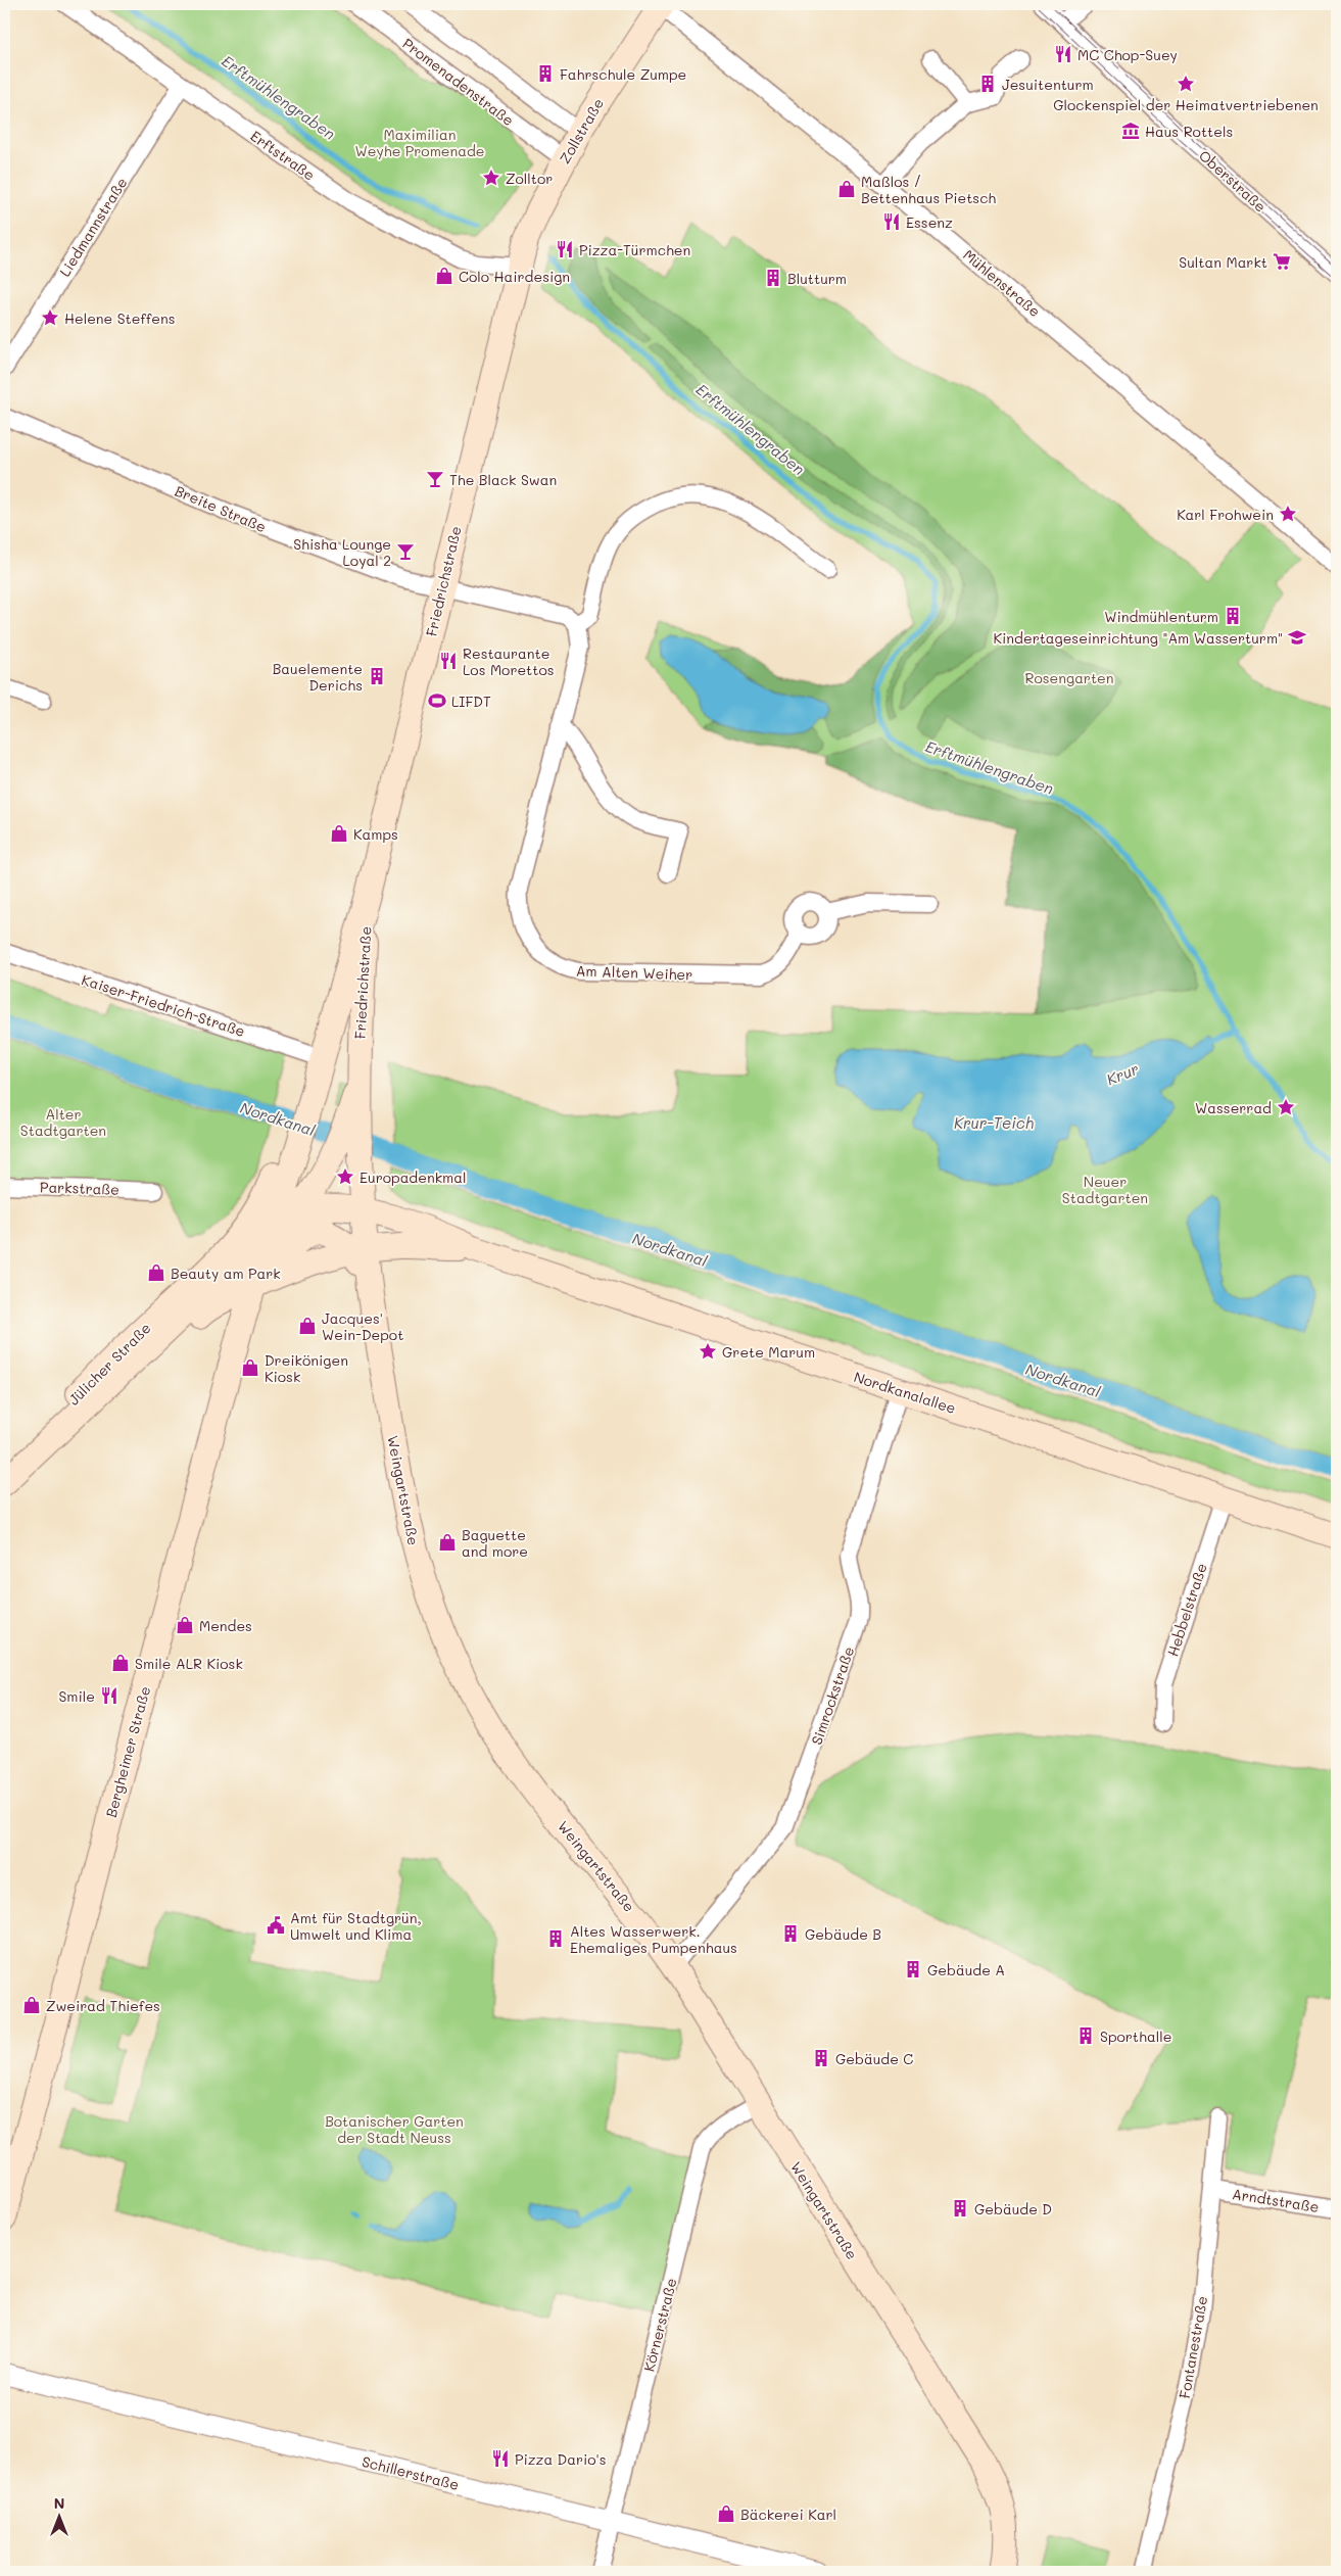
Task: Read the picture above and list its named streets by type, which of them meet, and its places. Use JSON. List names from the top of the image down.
{
  "streets": {
    "main road": [
      "Zollstraße",
      "Friedrichstraße",
      "Jülicher Straße",
      "Nordkanalallee",
      "Weingartstraße",
      "Bergheimer Straße"
    ],
    "street": [
      "Promenadenstraße",
      "Erftstraße",
      "Oberstraße",
      "Liedmannstraße",
      "Mühlenstraße",
      "Breite Straße",
      "Am Alten Weiher",
      "Kaiser-Friedrich-Straße",
      "Parkstraße",
      "Hebbelstraße",
      "Simrockstraße",
      "Arndtstraße",
      "Körnerstraße",
      "Fontanestraße",
      "Schillerstraße"
    ]
  },
  "crossings": [
    ["Promenadenstraße", "Zollstraße"],
    ["Zollstraße", "Erftstraße"],
    ["Zollstraße", "Mühlenstraße"],
    ["Zollstraße", "Friedrichstraße"],
    ["Erftstraße", "Liedmannstraße"],
    ["Erftstraße", "Friedrichstraße"],
    ["Breite Straße", "Friedrichstraße"],
    ["Friedrichstraße", "Kaiser-Friedrich-Straße"],
    ["Friedrichstraße", "Nordkanalallee"],
    ["Friedrichstraße", "Weingartstraße"],
    ["Jülicher Straße", "Bergheimer Straße"],
    ["Nordkanalallee", "Weingartstraße"],
    ["Nordkanalallee", "Hebbelstraße"],
    ["Nordkanalallee", "Simrockstraße"],
    ["Weingartstraße", "Simrockstraße"],
    ["Weingartstraße", "Körnerstraße"],
    ["Arndtstraße", "Fontanestraße"],
    ["Körnerstraße", "Schillerstraße"]
  ],
  "water": [
    "Erftmühlengraben",
    "Krur",
    "Nordkanal",
    "Krur-Teich"
  ],
  "parks": [
    "Maximilian Weyhe Promenade",
    "Rosengarten",
    "Alter Stadtgarten",
    "Neuer Stadtgarten",
    "Botanischer Garten der Stadt Neuss"
  ],
  "places": {
    "restaurant": [
      "MC Chop-Suey",
      "Essenz",
      "Pizza-Türmchen",
      "Restaurante Los Morettos",
      "Smile",
      "Pizza Dario's"
    ],
    "building": [
      "Fahrschule Zumpe",
      "Jesuitenturm",
      "Blutturm",
      "Windmühlenturm",
      "Bauelemente Derichs",
      "Gebäude B",
      "Altes Wasserwerk. Ehemaliges Pumpenhaus",
      "Gebäude A",
      "Sporthalle",
      "Gebäude C",
      "Gebäude D"
    ],
    "place": [
      "Glockenspiel der Heimatvertriebenen",
      "Zolltor",
      "Helene Steffens",
      "Karl Frohwein",
      "Wasserrad",
      "Europadenkmal",
      "Grete Marum"
    ],
    "museum": ["Haus Rottels"],
    "shop": [
      "Maßlos / Bettenhaus Pietsch",
      "Colo Hairdesign",
      "Kamps",
      "Beauty am Park",
      "Jacques' Wein-Depot",
      "Dreikönigen Kiosk",
      "Baguette and more",
      "Mendes",
      "Smile ALR Kiosk",
      "Zweirad Thiefes",
      "Bäckerei Karl"
    ],
    "supermarket": ["Sultan Markt"],
    "bar": ["The Black Swan", "Shisha Lounge Loyal 2"],
    "school or university": ["Kindertageseinrichtung \"Am Wasserturm\""],
    "sports": ["LIFDT"],
    "public building": ["Amt für Stadtgrün, Umwelt und Klima"]
  },
  "north": "top"
}
